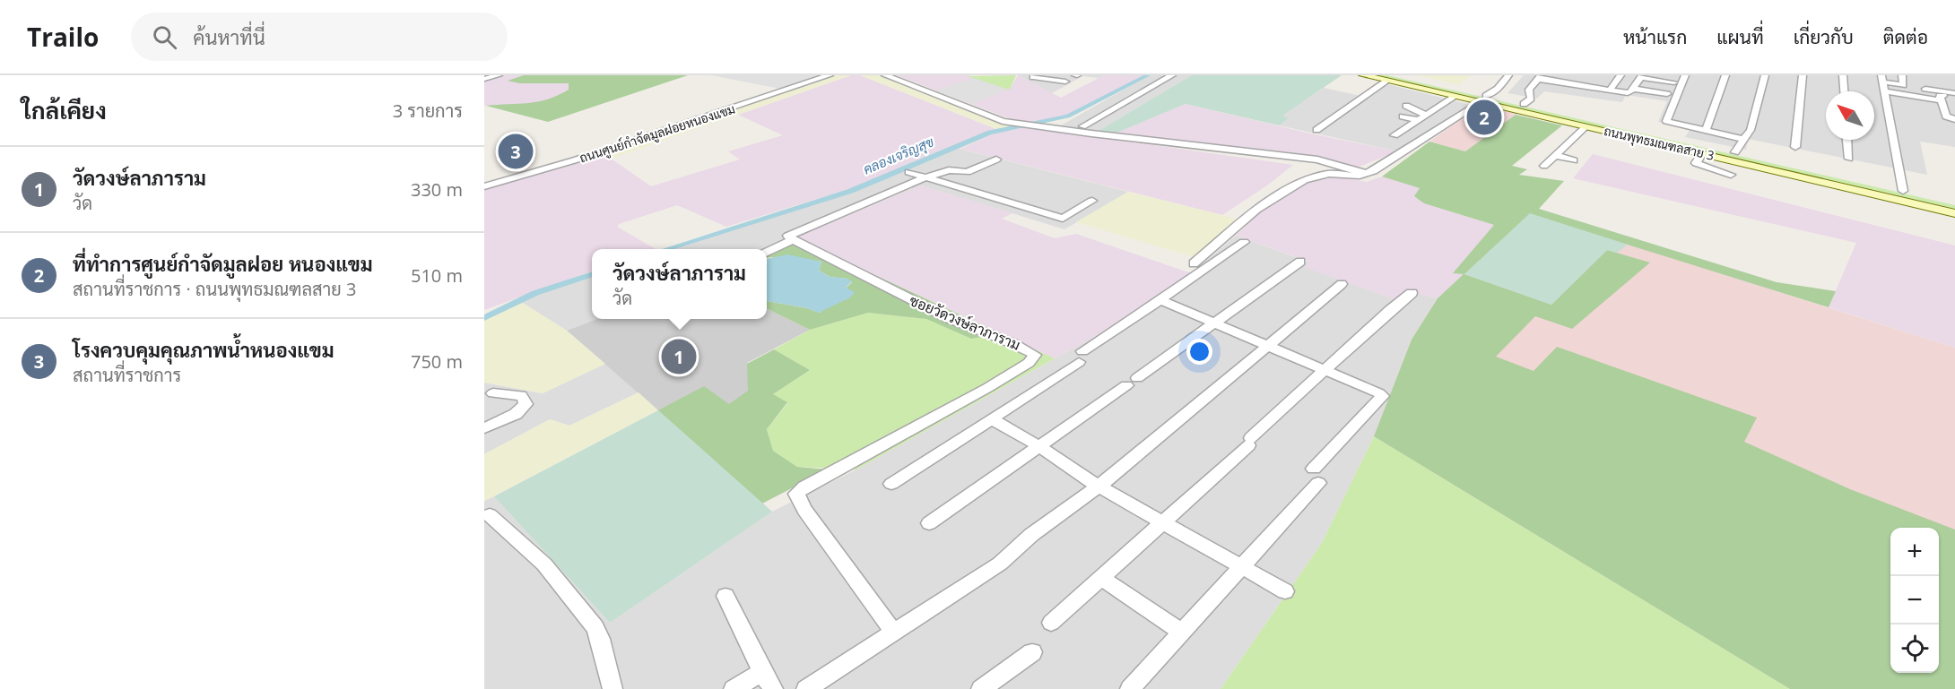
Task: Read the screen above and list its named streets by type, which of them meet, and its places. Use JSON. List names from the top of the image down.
{
  "streets": {
    "main road": ["ถนนพุทธมณฑลสาย 3"],
    "street": ["ถนนศูนย์กำจัดมูลฝอยหนองแขม", "ซอยวัดวงษ์ลาภาราม"]
  },
  "water": ["คลองเจริญสุข"],
  "north": "top left",
  "page": {
    "header": "Trailo",
    "search": "ค้นหาที่นี่",
    "nav": [
      "หน้าแรก",
      "แผนที่",
      "เกี่ยวกับ",
      "ติดต่อ"
    ],
    "heading": ["ใกล้เคียง", "3 รายการ"],
    "pins": ["2", "3", "1"],
    "list": [
      {
        "mark": "1",
        "name": "วัดวงษ์ลาภาราม",
        "note": "วัด",
        "value": "330 m"
      },
      {
        "mark": "2",
        "name": "ที่ทำการศูนย์กำจัดมูลฝอย หนองแขม",
        "note": "สถานที่ราชการ · ถนนพุทธมณฑลสาย 3",
        "value": "510 m"
      },
      {
        "mark": "3",
        "name": "โรงควบคุมคุณภาพน้ำหนองแขม",
        "note": "สถานที่ราชการ",
        "value": "750 m"
      }
    ],
    "popup": ["วัดวงษ์ลาภาราม", "วัด"],
    "map_buttons": ["+", "−"]
  }
}
